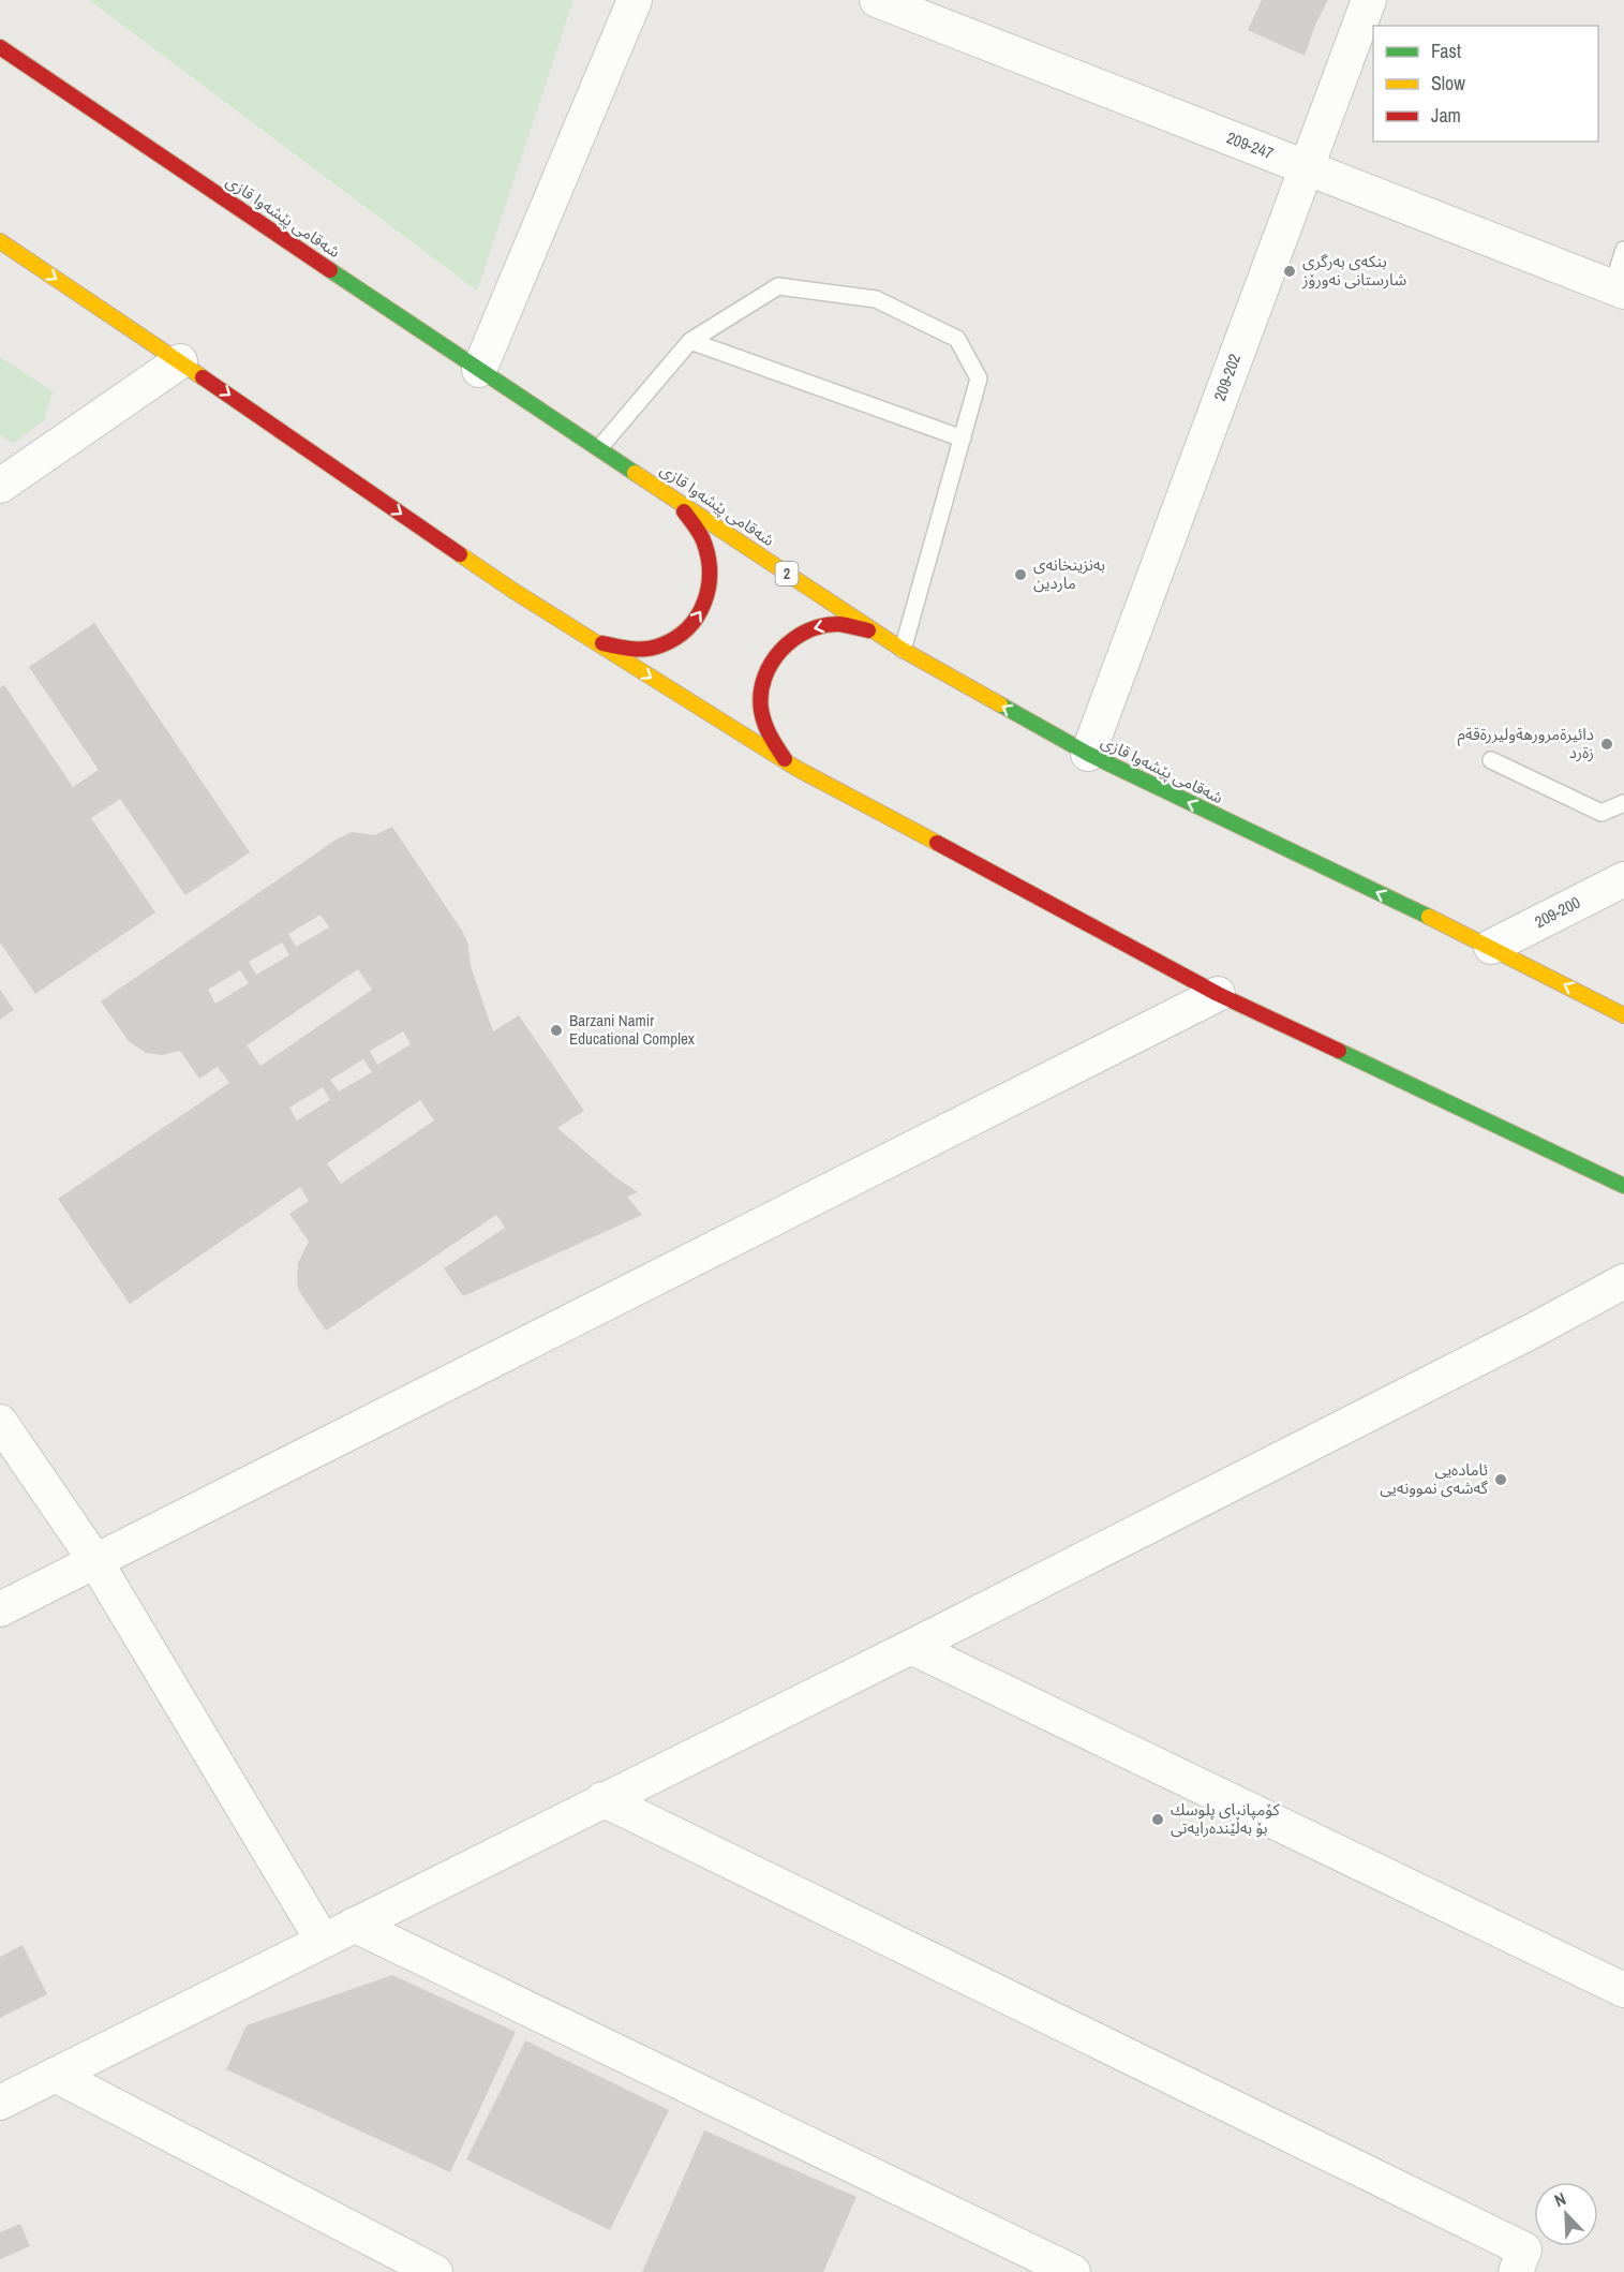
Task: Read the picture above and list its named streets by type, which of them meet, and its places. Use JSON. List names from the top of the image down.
{
  "streets": {
    "highway": ["شەقامی پێشەوا قازی", "2"],
    "street": ["209-247", "209-202", "209-200"]
  },
  "crossings": [
    ["209-247", "209-202"],
    ["شەقامی پێشەوا قازی", "209-202"],
    ["شەقامی پێشەوا قازی", "209-200"]
  ],
  "one_way": ["شەقامی پێشەوا قازی"],
  "places": [
    "بنکەی بەرگری شارستانی نەورۆز",
    "بەنزینخانەی ماردین",
    "دائيرةمرورهةوليررةقةم زةرد",
    "Barzani Namir Educational Complex",
    "ئامادەیی گەشەی نموونەیی",
    "کۆمپانیای پلوسك بۆ بەڵێندەرایەتی"
  ],
  "legend": ["Fast", "Slow", "Jam"],
  "north": "top left"
}
